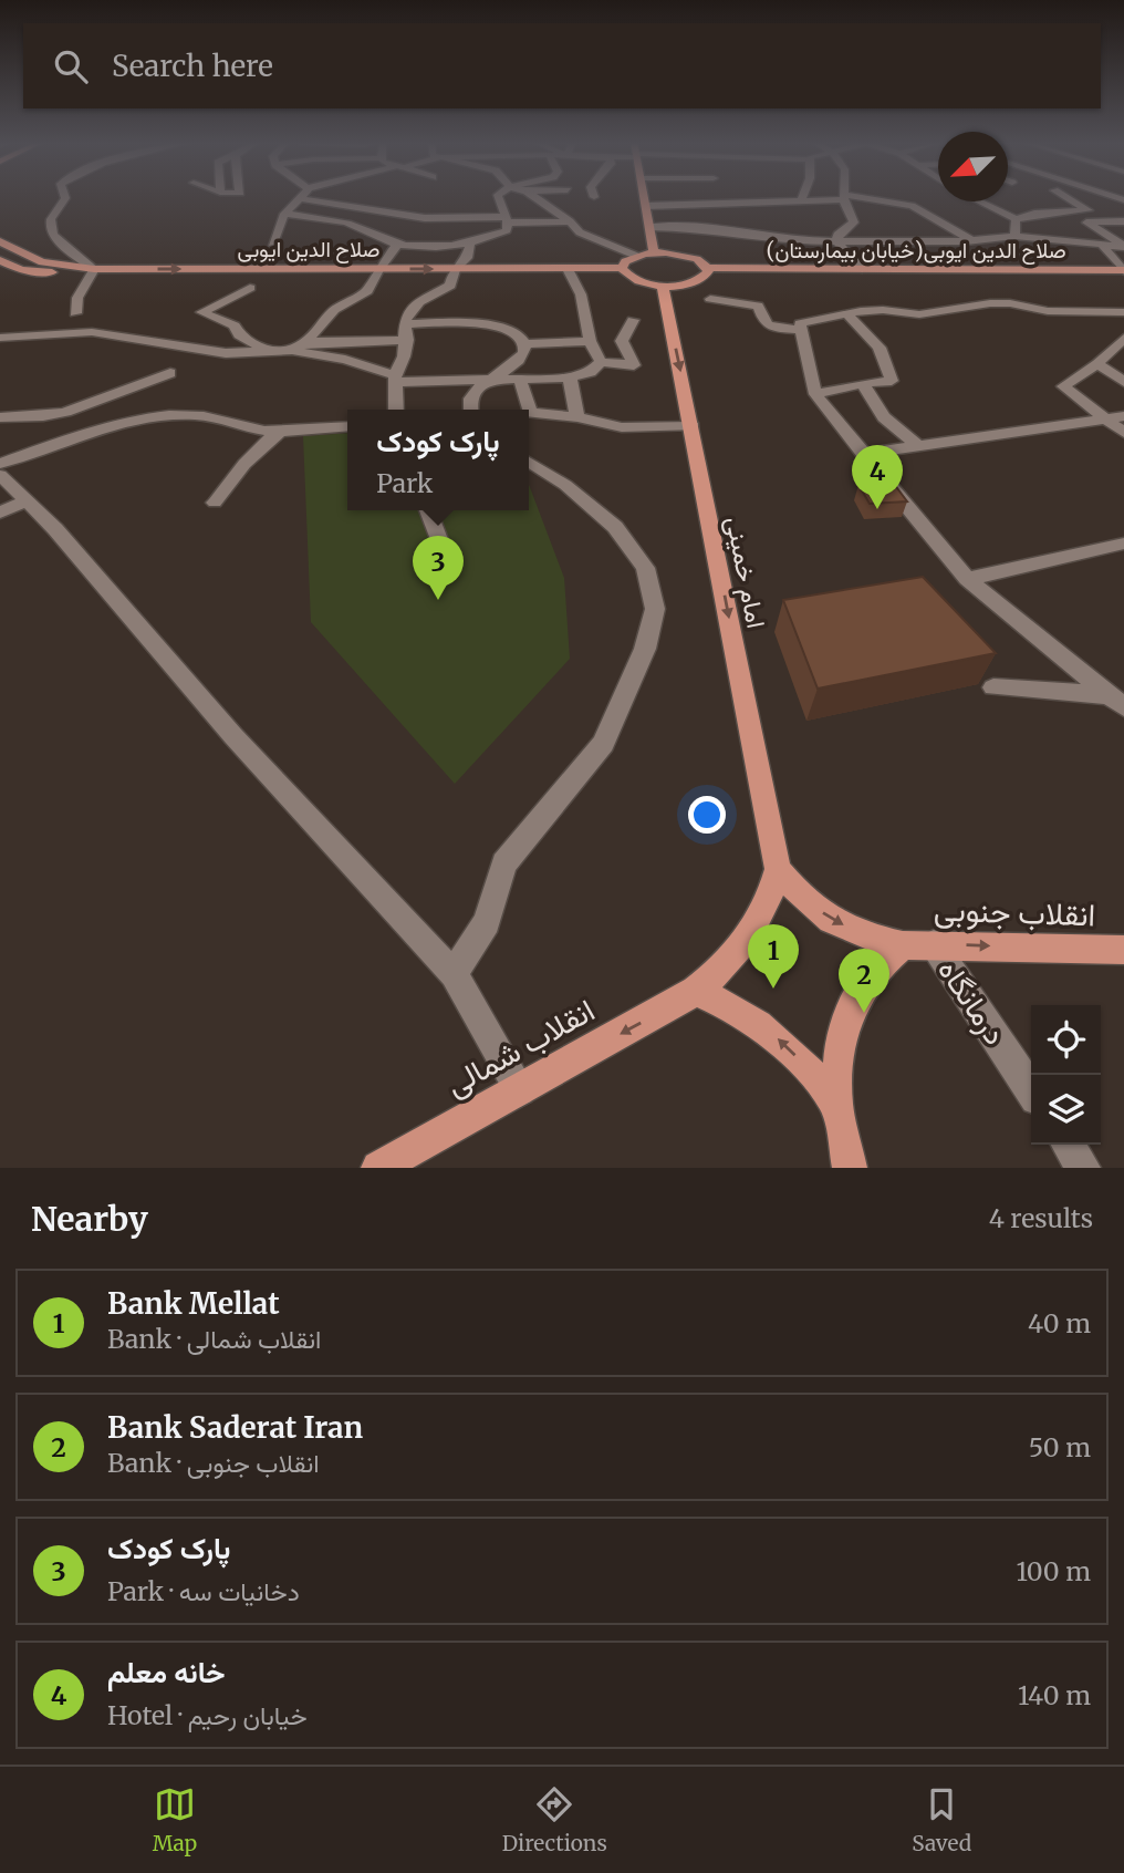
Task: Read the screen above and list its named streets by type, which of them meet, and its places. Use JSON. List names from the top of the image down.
{
  "streets": {
    "main road": [
      "صلاح الدین ایوبی",
      "صلاح الدین ایوبی(خیابان بیمارستان)",
      "امام خمینی",
      "انقلاب جنوبی",
      "انقلاب شمالی"
    ],
    "street": ["درمانگاه"]
  },
  "crossings": [
    ["امام خمینی", "انقلاب جنوبی"],
    ["امام خمینی", "انقلاب شمالی"],
    ["انقلاب جنوبی", "درمانگاه"],
    ["انقلاب جنوبی", "انقلاب شمالی"]
  ],
  "one_way": [
    "صلاح الدین ایوبی",
    "امام خمینی",
    "انقلاب جنوبی",
    "انقلاب شمالی"
  ],
  "north": "bottom left",
  "page": {
    "search": "Search here",
    "popup": ["پارک کودک", "Park"],
    "pins": [
      "4",
      "3",
      "1",
      "2"
    ],
    "heading": ["Nearby", "4 results"],
    "list": [
      {
        "mark": "1",
        "name": "Bank Mellat",
        "note": "Bank · انقلاب شمالی",
        "value": "40 m"
      },
      {
        "mark": "2",
        "name": "Bank Saderat Iran",
        "note": "Bank · انقلاب جنوبی",
        "value": "50 m"
      },
      {
        "mark": "3",
        "name": "پارک کودک",
        "note": "Park · دخانیات سه",
        "value": "100 m"
      },
      {
        "mark": "4",
        "name": "خانه معلم",
        "note": "Hotel · خیابان رحیم",
        "value": "140 m"
      }
    ],
    "nav": ["Map", "Directions", "Saved"]
  }
}
